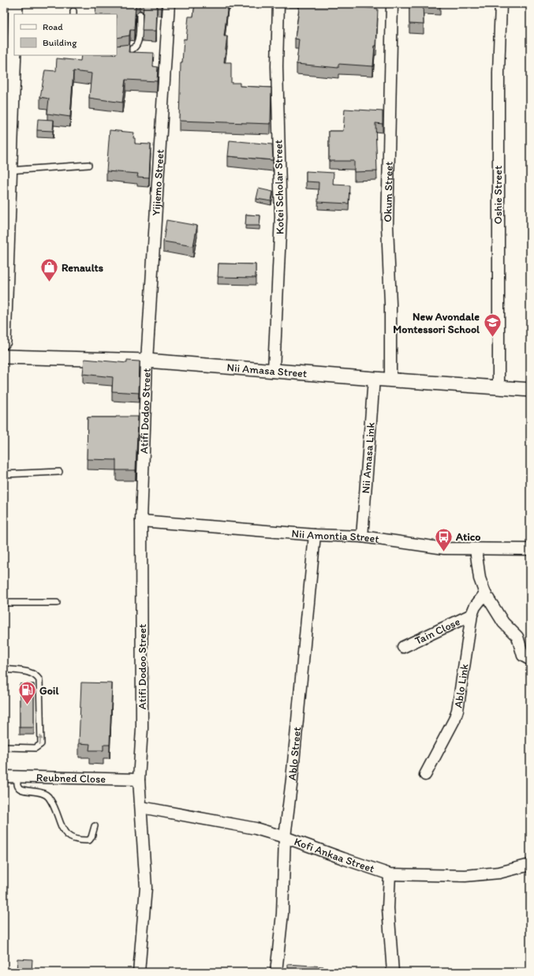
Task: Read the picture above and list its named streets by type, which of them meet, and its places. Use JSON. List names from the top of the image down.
{
  "streets": {
    "street": [
      "Yijiemo Street",
      "Kotei Scholar Street",
      "Okum Street",
      "Oshie Street",
      "Nii Amasa Street",
      "Atifi Dodoo Street",
      "Nii Amasa Link",
      "Nii Amontia Street",
      "Tain Close",
      "Ablo Link",
      "Ablo Street",
      "Reubned Close",
      "Kofi Ankaa Street"
    ]
  },
  "crossings": [
    ["Yijiemo Street", "Nii Amasa Street"],
    ["Yijiemo Street", "Atifi Dodoo Street"],
    ["Kotei Scholar Street", "Nii Amasa Street"],
    ["Okum Street", "Nii Amasa Street"],
    ["Oshie Street", "Nii Amasa Street"],
    ["Nii Amasa Street", "Atifi Dodoo Street"],
    ["Nii Amasa Street", "Nii Amasa Link"],
    ["Atifi Dodoo Street", "Nii Amontia Street"],
    ["Atifi Dodoo Street", "Reubned Close"],
    ["Atifi Dodoo Street", "Kofi Ankaa Street"],
    ["Nii Amasa Link", "Nii Amontia Street"],
    ["Nii Amontia Street", "Ablo Street"],
    ["Tain Close", "Ablo Link"],
    ["Ablo Street", "Kofi Ankaa Street"]
  ],
  "places": {
    "shop": ["Renaults"],
    "school or university": ["New Avondale Montessori School"],
    "bus stop": ["Atico"],
    "fuel station": ["Goil"]
  },
  "legend": ["Road", "Building"]
}
